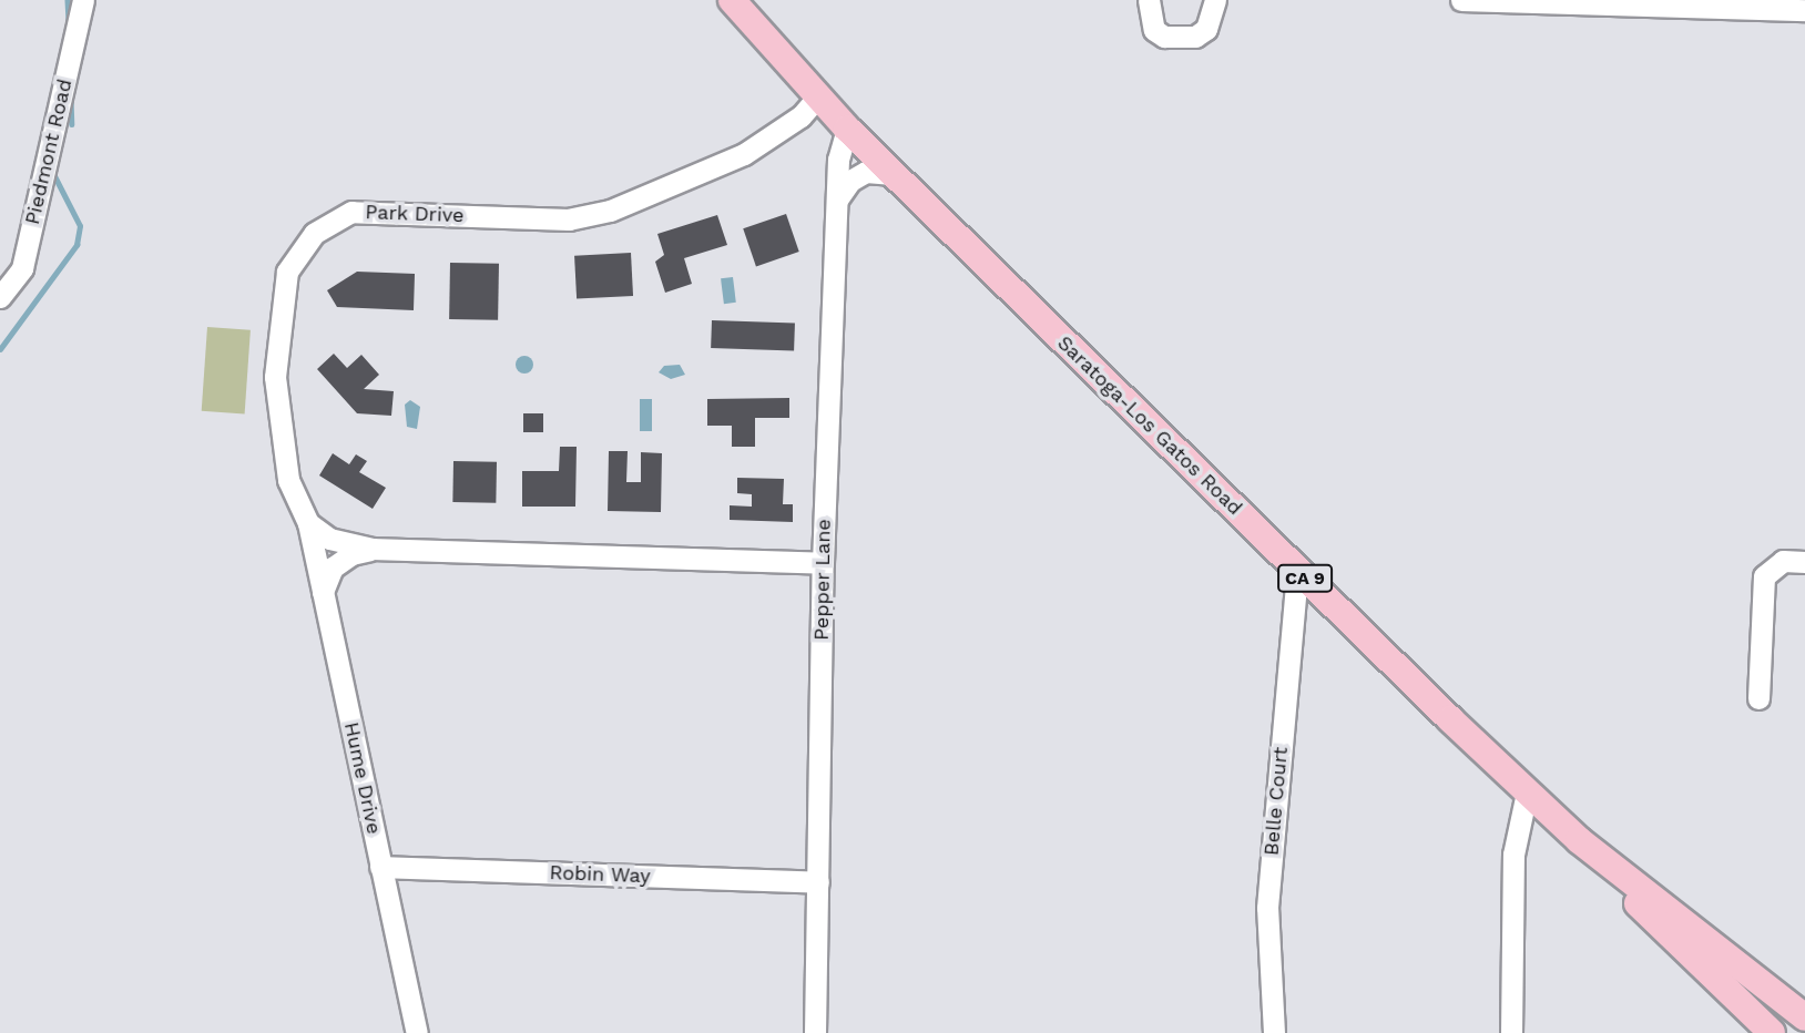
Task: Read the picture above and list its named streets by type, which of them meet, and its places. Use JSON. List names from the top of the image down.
{
  "streets": {
    "main road": ["Saratoga-Los Gatos Road", "CA 9"],
    "street": [
      "Piedmont Road",
      "Park Drive",
      "Pepper Lane",
      "Hume Drive",
      "Belle Court",
      "Robin Way"
    ]
  },
  "crossings": [
    ["Park Drive", "Saratoga-Los Gatos Road"],
    ["Park Drive", "Hume Drive"],
    ["Saratoga-Los Gatos Road", "Pepper Lane"],
    ["Saratoga-Los Gatos Road", "Belle Court"],
    ["Pepper Lane", "Robin Way"],
    ["Hume Drive", "Robin Way"]
  ]
}
